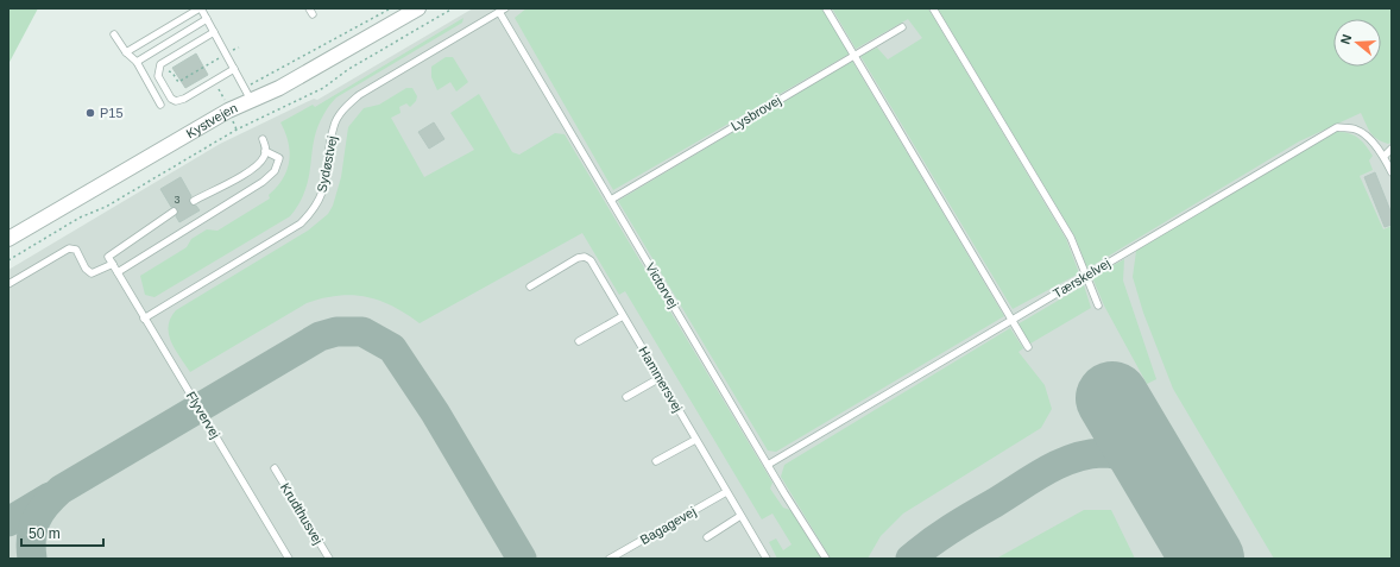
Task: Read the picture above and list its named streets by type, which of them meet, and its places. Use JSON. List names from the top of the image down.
{
  "streets": {
    "street": ["Kystvejen"],
    "lane": [
      "Lysbrovej",
      "Sydøstvej",
      "Tærskelvej",
      "Victorvej",
      "Hammersvej",
      "Flyvervej",
      "Krudthusvej",
      "Bagagevej"
    ]
  },
  "crossings": [
    ["Lysbrovej", "Victorvej"],
    ["Sydøstvej", "Victorvej"],
    ["Sydøstvej", "Flyvervej"],
    ["Tærskelvej", "Victorvej"],
    ["Hammersvej", "Bagagevej"]
  ],
  "places": ["P15"],
  "house_numbers": ["3"],
  "scale_bar": "50 m",
  "north": "left"
}
